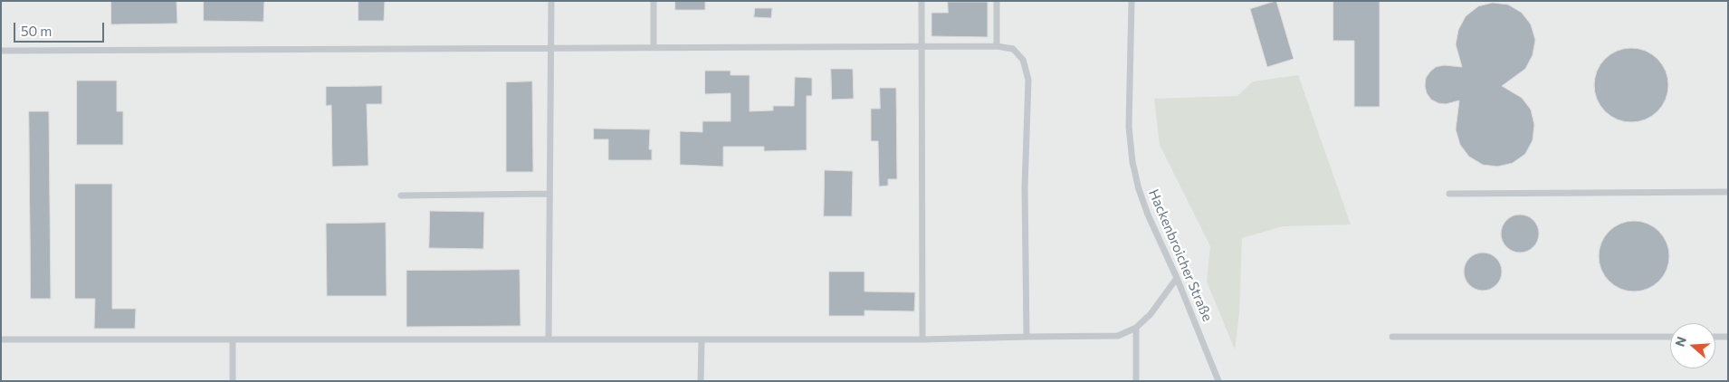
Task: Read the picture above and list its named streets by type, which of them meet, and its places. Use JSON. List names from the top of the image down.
{
  "streets": {
    "lane": ["Hackenbroicher Straße"]
  },
  "scale_bar": "50 m",
  "north": "left"
}
